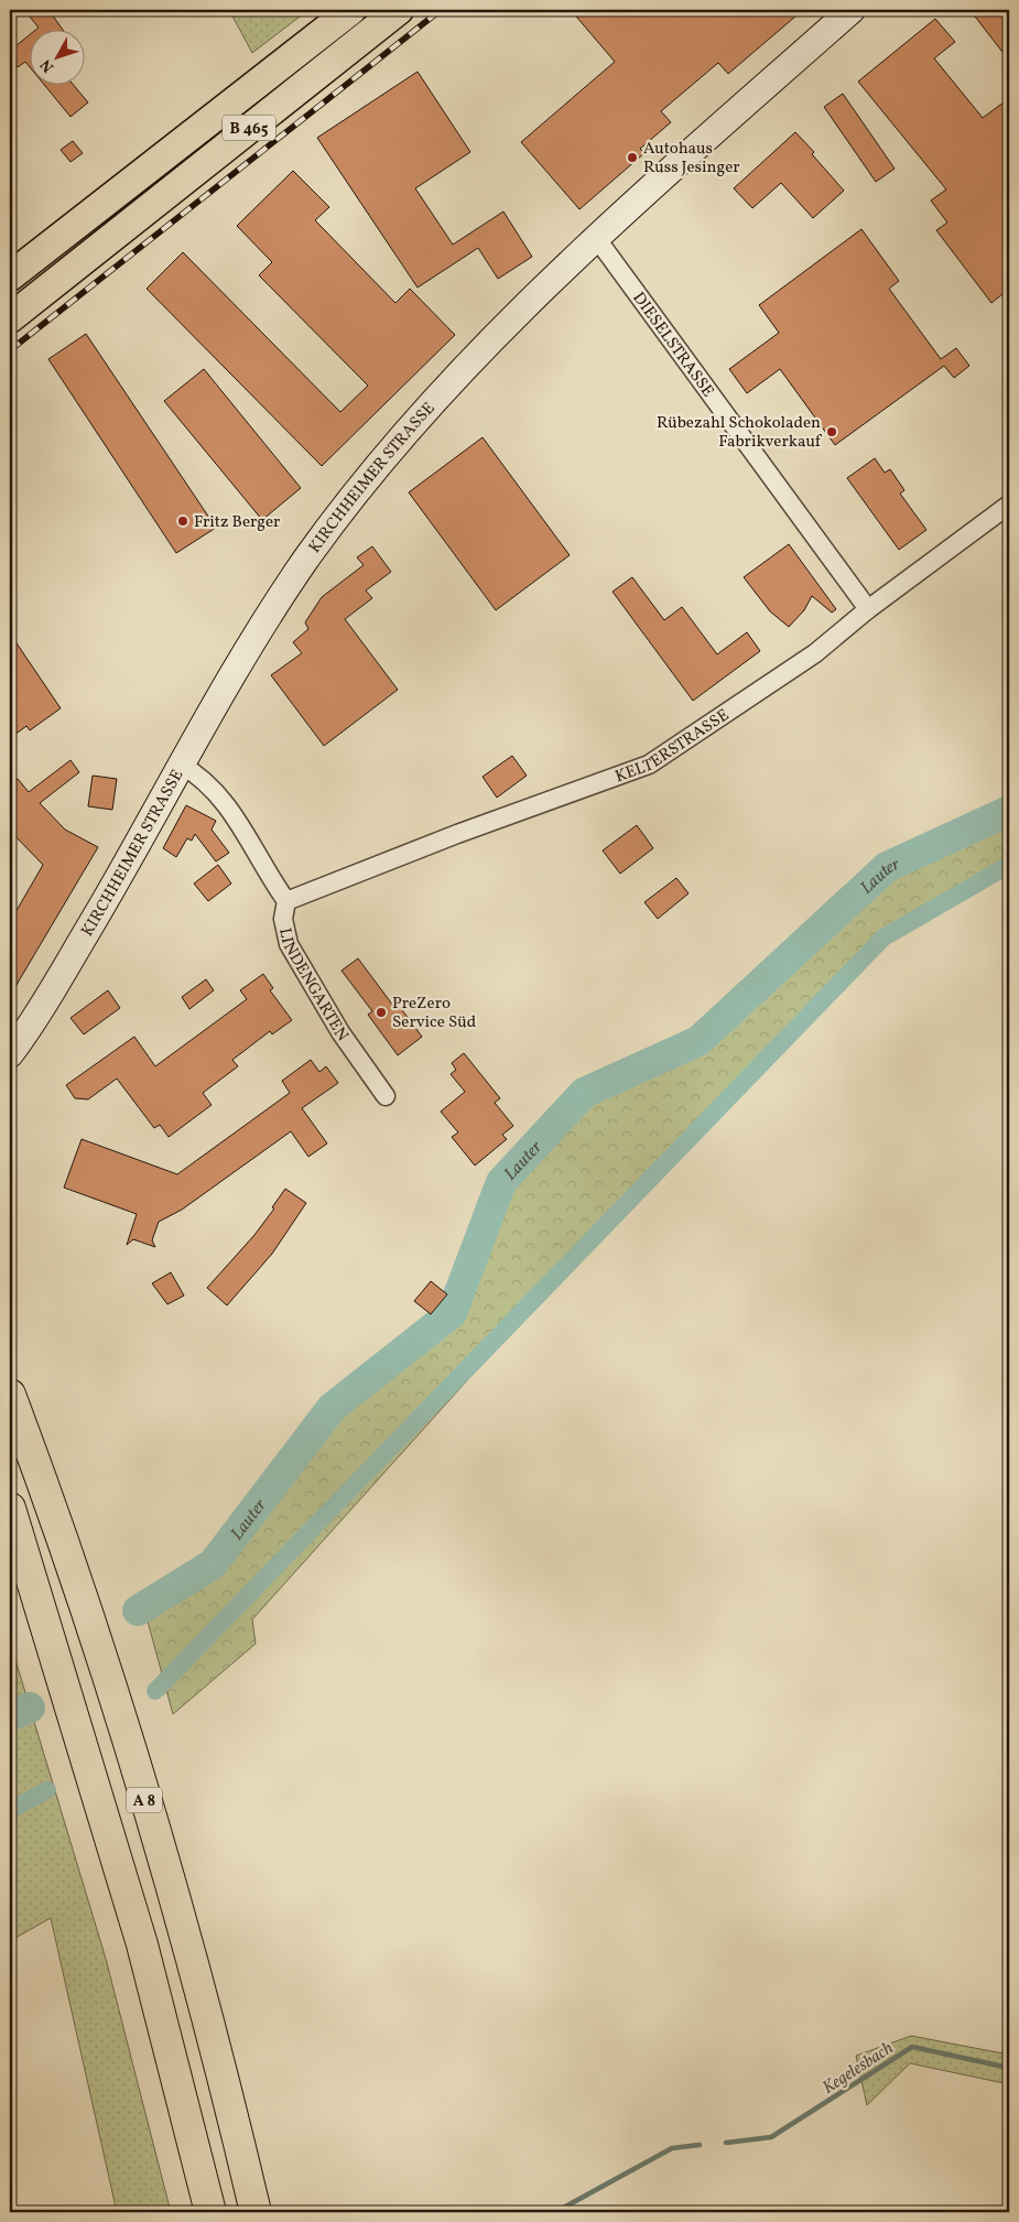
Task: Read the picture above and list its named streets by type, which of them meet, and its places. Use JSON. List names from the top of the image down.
{
  "streets": {
    "highway": ["A 8"],
    "main road": ["B 465"],
    "street": [
      "DIESELSTRASSE",
      "KIRCHHEIMER STRASSE",
      "KELTERSTRASSE",
      "LINDENGARTEN"
    ]
  },
  "crossings": [
    ["DIESELSTRASSE", "KIRCHHEIMER STRASSE"],
    ["DIESELSTRASSE", "KELTERSTRASSE"],
    ["KIRCHHEIMER STRASSE", "LINDENGARTEN"],
    ["KELTERSTRASSE", "LINDENGARTEN"]
  ],
  "water": ["Lauter", "Kegelesbach"],
  "places": [
    "Autohaus Russ Jesinger",
    "Rübezahl Schokoladen Fabrikverkauf",
    "Fritz Berger",
    "PreZero Service Süd"
  ],
  "north": "bottom left"
}
